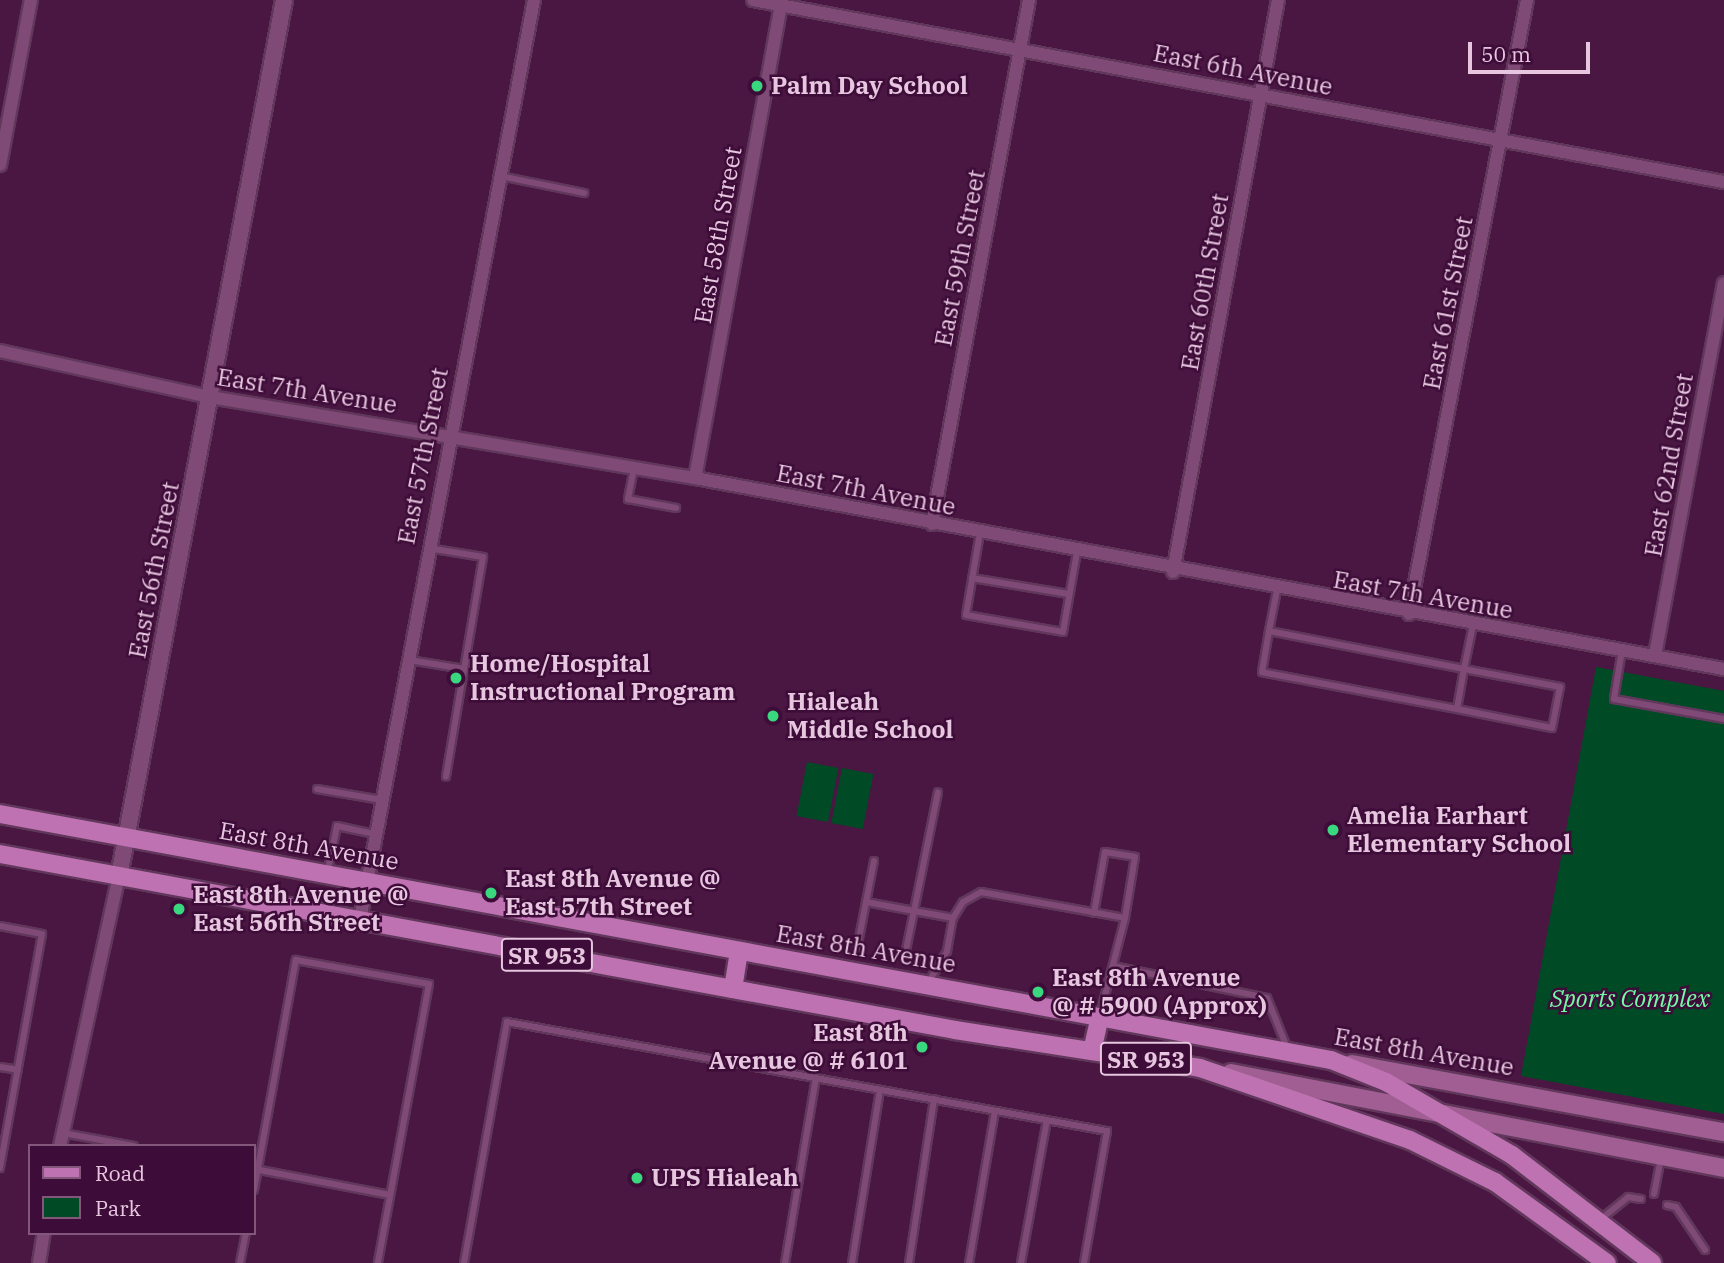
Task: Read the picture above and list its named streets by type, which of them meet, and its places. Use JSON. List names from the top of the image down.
{
  "streets": {
    "main road": ["East 8th Avenue", "SR 953"],
    "street": [
      "East 6th Avenue",
      "East 58th Street",
      "East 59th Street",
      "East 60th Street",
      "East 61st Street",
      "East 7th Avenue",
      "East 57th Street",
      "East 62nd Street",
      "East 56th Street"
    ]
  },
  "crossings": [
    ["East 6th Avenue", "East 58th Street"],
    ["East 6th Avenue", "East 59th Street"],
    ["East 6th Avenue", "East 60th Street"],
    ["East 6th Avenue", "East 61st Street"],
    ["East 58th Street", "East 7th Avenue"],
    ["East 59th Street", "East 7th Avenue"],
    ["East 60th Street", "East 7th Avenue"],
    ["East 61st Street", "East 7th Avenue"],
    ["East 7th Avenue", "East 57th Street"],
    ["East 7th Avenue", "East 62nd Street"],
    ["East 7th Avenue", "East 56th Street"],
    ["East 57th Street", "East 8th Avenue"],
    ["East 57th Street", "SR 953"],
    ["East 56th Street", "East 8th Avenue"],
    ["East 56th Street", "SR 953"]
  ],
  "parks": ["Sports Complex"],
  "places": [
    "Palm Day School",
    "Home/Hospital Instructional Program",
    "Hialeah Middle School",
    "Amelia Earhart Elementary School",
    "East 8th Avenue @ East 57th Street",
    "East 8th Avenue @ East 56th Street",
    "East 8th Avenue @ # 5900 (Approx)",
    "East 8th Avenue @ # 6101",
    "UPS Hialeah"
  ],
  "legend": ["Road", "Park"],
  "scale_bar": "50 m"
}
